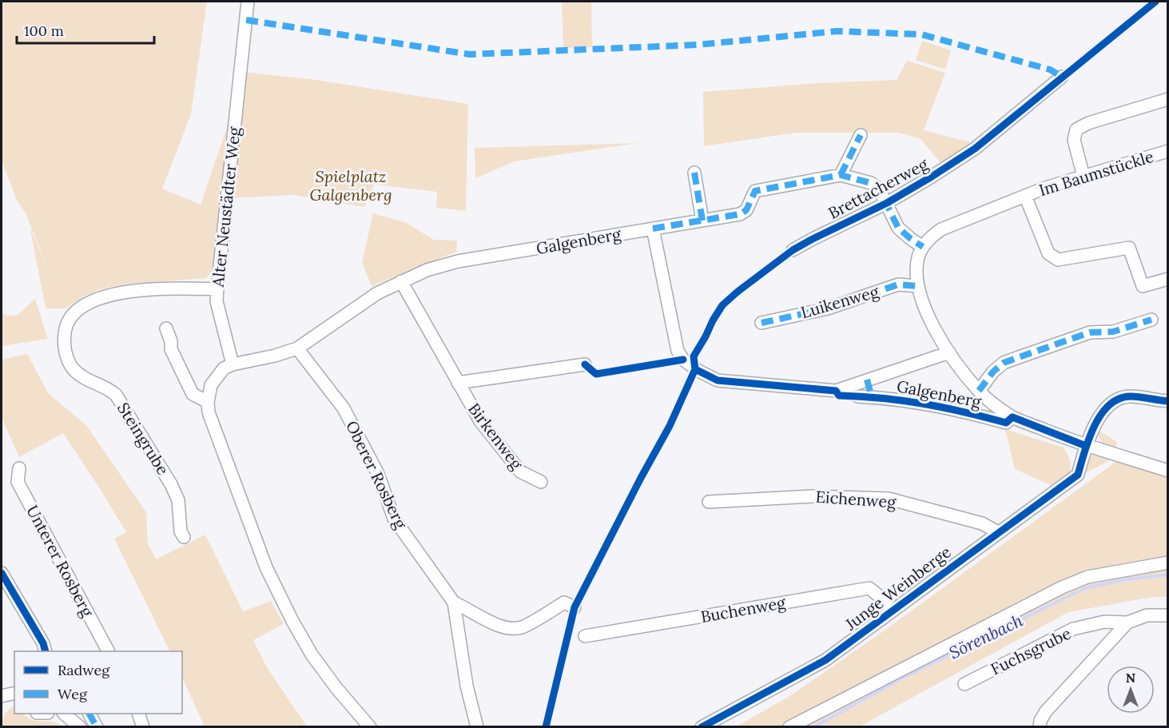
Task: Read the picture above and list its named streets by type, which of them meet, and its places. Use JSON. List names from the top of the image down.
{
  "streets": {
    "street": [
      "Im Baumstückle",
      "Brettacherweg",
      "Alter Neustädter Weg",
      "Galgenberg",
      "Luikenweg",
      "Birkenweg",
      "Steingrube",
      "Oberer Rosberg",
      "Eichenweg",
      "Unterer Rosberg",
      "Junge Weinberge",
      "Buchenweg",
      "Fuchsgrube"
    ]
  },
  "crossings": [
    ["Im Baumstückle", "Brettacherweg"],
    ["Brettacherweg", "Galgenberg"],
    ["Alter Neustädter Weg", "Galgenberg"],
    ["Alter Neustädter Weg", "Steingrube"],
    ["Galgenberg", "Birkenweg"],
    ["Galgenberg", "Oberer Rosberg"],
    ["Eichenweg", "Junge Weinberge"],
    ["Junge Weinberge", "Buchenweg"]
  ],
  "water": ["Sörenbach"],
  "parks": ["Spielplatz Galgenberg"],
  "legend": ["Radweg", "Weg"],
  "scale_bar": "100 m",
  "north": "top"
}
